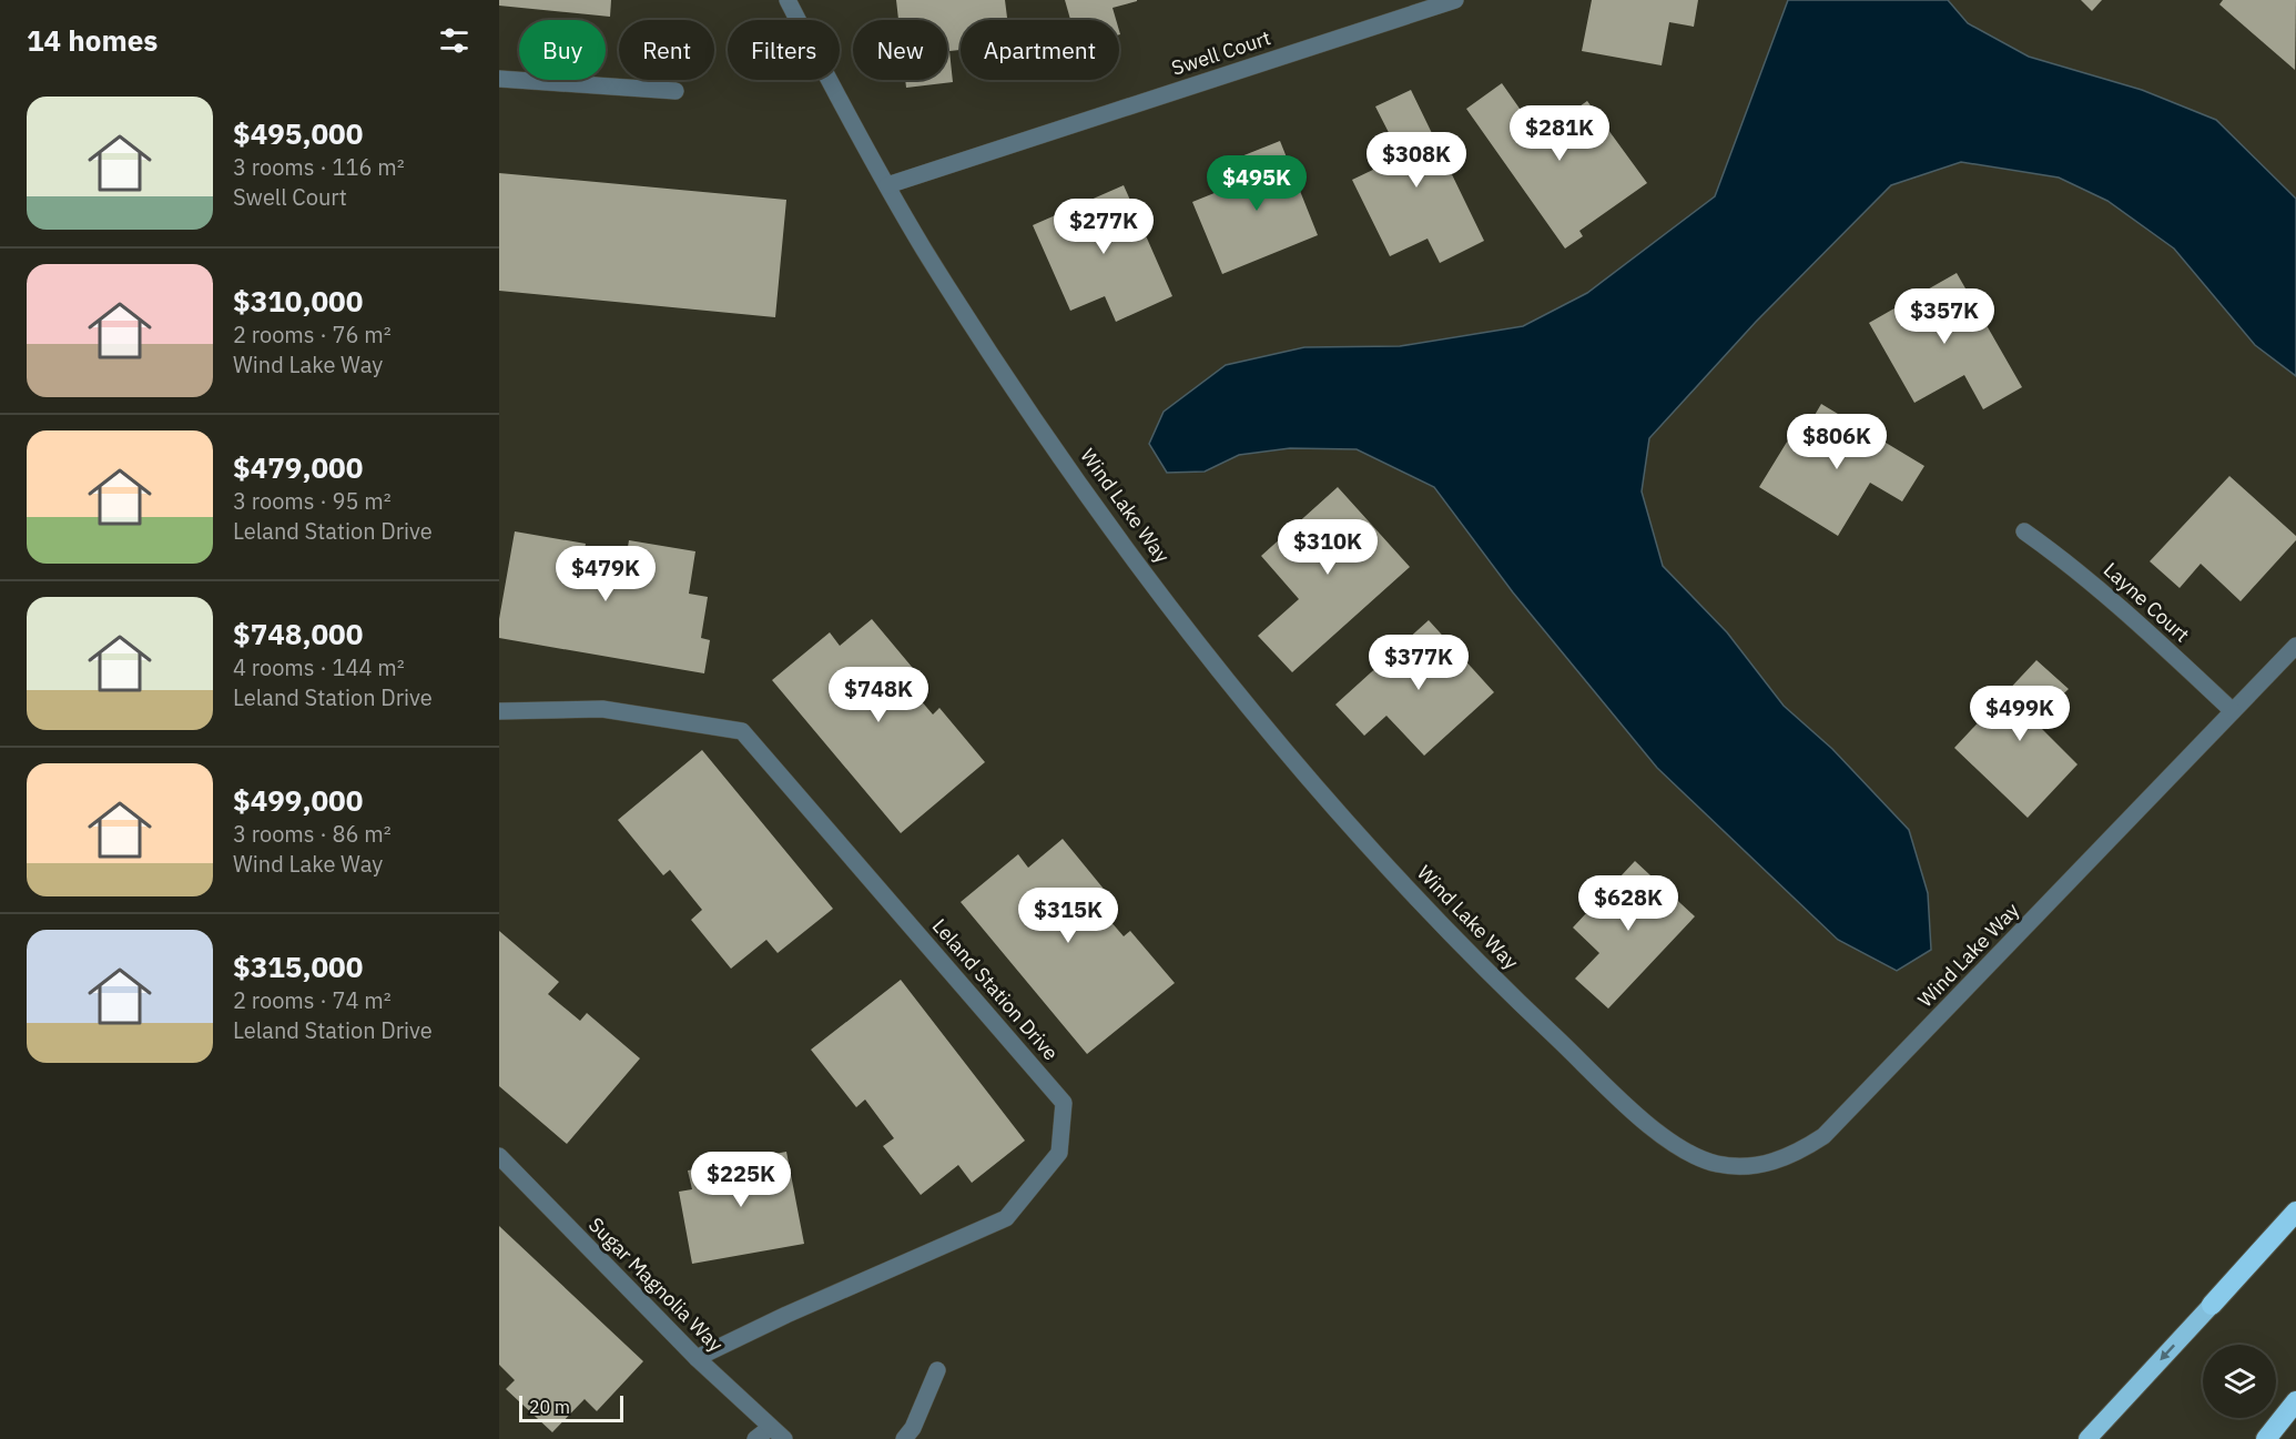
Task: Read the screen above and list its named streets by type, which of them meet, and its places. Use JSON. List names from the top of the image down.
{
  "streets": {
    "street": [
      "Swell Court",
      "Wind Lake Way",
      "Layne Court",
      "Leland Station Drive",
      "Sugar Magnolia Way"
    ]
  },
  "crossings": [
    ["Swell Court", "Wind Lake Way"],
    ["Wind Lake Way", "Layne Court"],
    ["Leland Station Drive", "Sugar Magnolia Way"]
  ],
  "scale_bar": "20 m",
  "page": {
    "heading": "14 homes",
    "chip": [
      "Buy",
      "Rent",
      "Filters",
      "New",
      "Apartment"
    ],
    "list": [
      {
        "name": "$495,000",
        "note": "3 rooms · 116 m² · Swell Court"
      },
      {
        "name": "$310,000",
        "note": "2 rooms · 76 m² · Wind Lake Way"
      },
      {
        "name": "$479,000",
        "note": "3 rooms · 95 m² · Leland Station Drive"
      },
      {
        "name": "$748,000",
        "note": "4 rooms · 144 m² · Leland Station Drive"
      },
      {
        "name": "$499,000",
        "note": "3 rooms · 86 m² · Wind Lake Way"
      },
      {
        "name": "$315,000",
        "note": "2 rooms · 74 m² · Leland Station Drive"
      }
    ],
    "price": [
      "$281K",
      "$308K",
      "$495K",
      "$277K",
      "$357K",
      "$806K",
      "$310K",
      "$479K",
      "$377K",
      "$748K",
      "$499K",
      "$628K",
      "$315K",
      "$225K"
    ],
    "scale": "20 m"
  }
}
